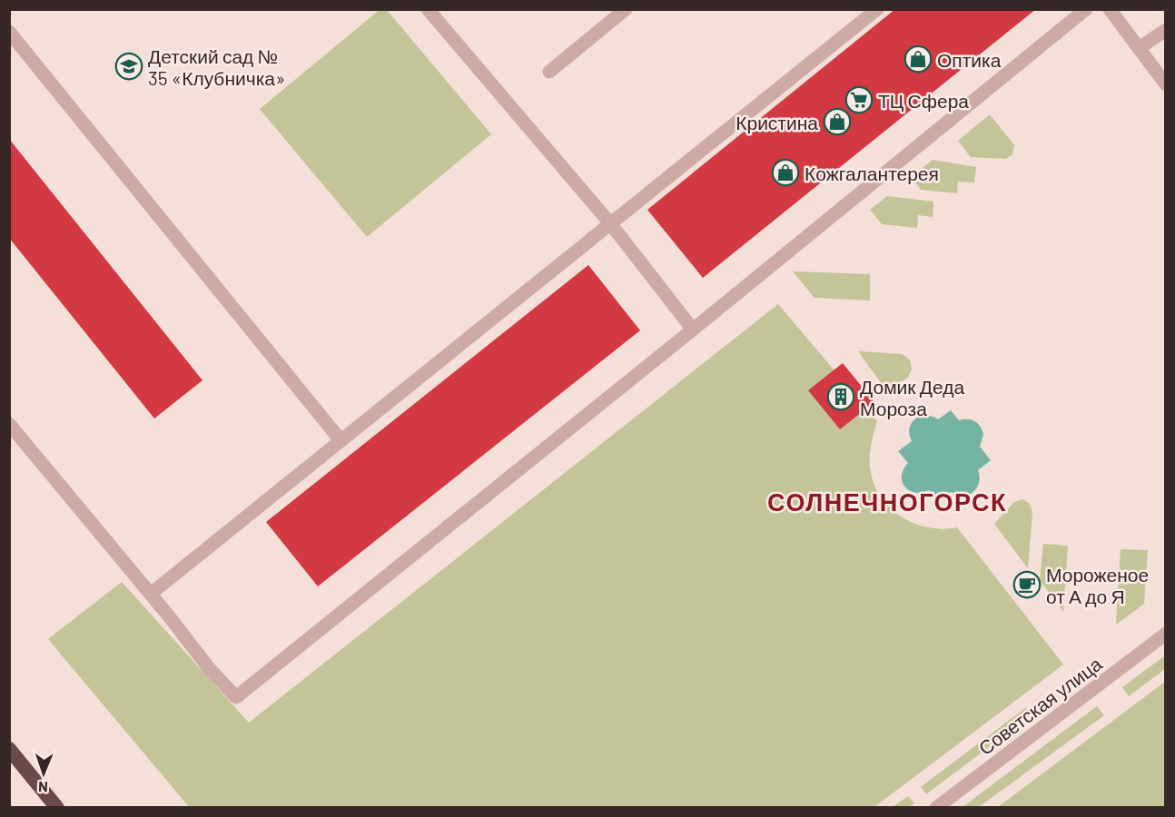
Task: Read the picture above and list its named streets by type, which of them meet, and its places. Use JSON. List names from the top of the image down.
{
  "streets": {
    "street": ["Советская улица"]
  },
  "districts": ["СОЛНЕЧНОГОРСК"],
  "places": {
    "shop": ["Оптика", "Кристина", "Кожгалантерея"],
    "school or university": ["Детский сад № 35 «Клубничка»"],
    "supermarket": ["ТЦ Сфера"],
    "building": ["Домик Деда Мороза"],
    "cafe": ["Мороженое от А до Я"]
  },
  "north": "bottom"
}
